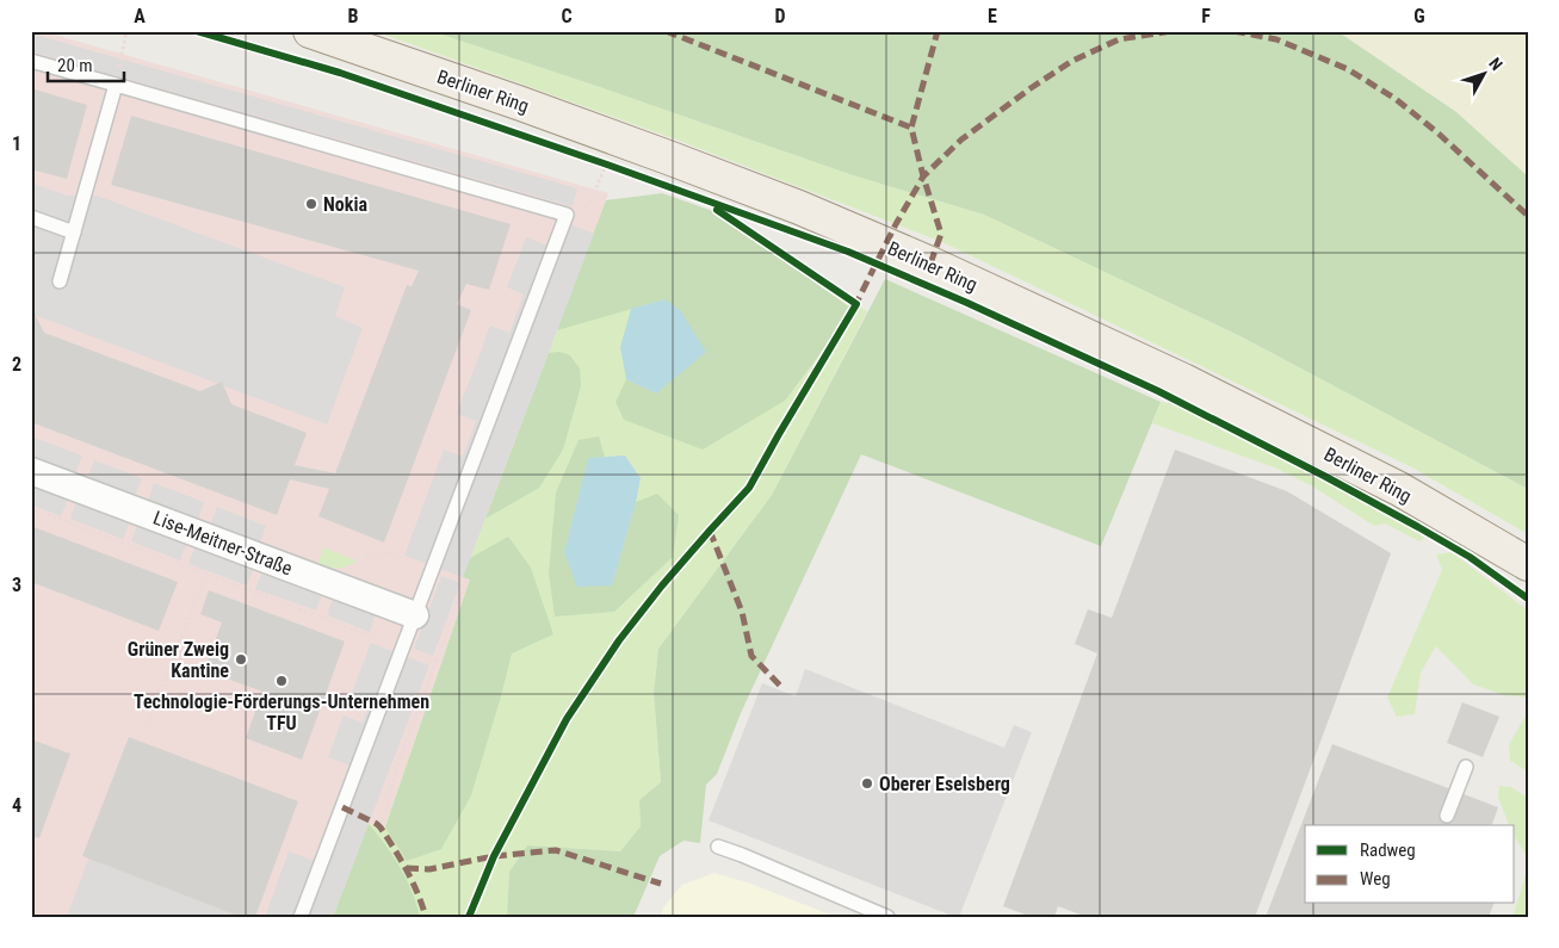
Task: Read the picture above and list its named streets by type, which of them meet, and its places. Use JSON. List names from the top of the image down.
{
  "streets": {
    "main road": ["Berliner Ring"],
    "street": ["Lise-Meitner-Straße"]
  },
  "places": [
    "Nokia",
    "Grüner Zweig Kantine",
    "Technologie-Förderungs-Unternehmen TFU",
    "Oberer Eselsberg"
  ],
  "legend": ["Radweg", "Weg"],
  "scale_bar": "20 m",
  "north": "top right",
  "grid": {
    "columns": [
      "A",
      "B",
      "C",
      "D",
      "E",
      "F",
      "G"
    ],
    "rows": [
      "1",
      "2",
      "3",
      "4"
    ]
  }
}
